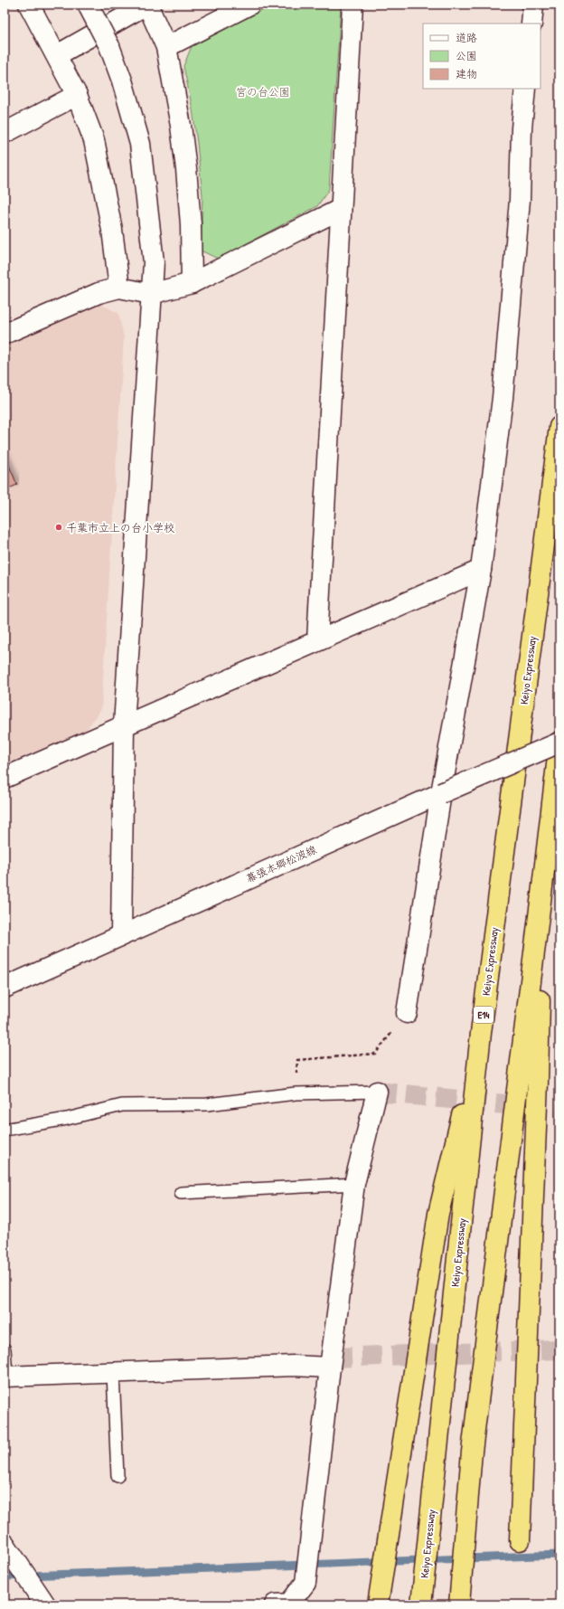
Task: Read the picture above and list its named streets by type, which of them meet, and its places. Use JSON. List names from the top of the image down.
{
  "streets": {
    "highway": ["Keiyo Expressway", "E14"],
    "street": ["幕張本郷松波線"]
  },
  "parks": ["宮の台公園"],
  "places": ["千葉市立上の台小学校"],
  "legend": ["道路", "公園", "建物"]
}
